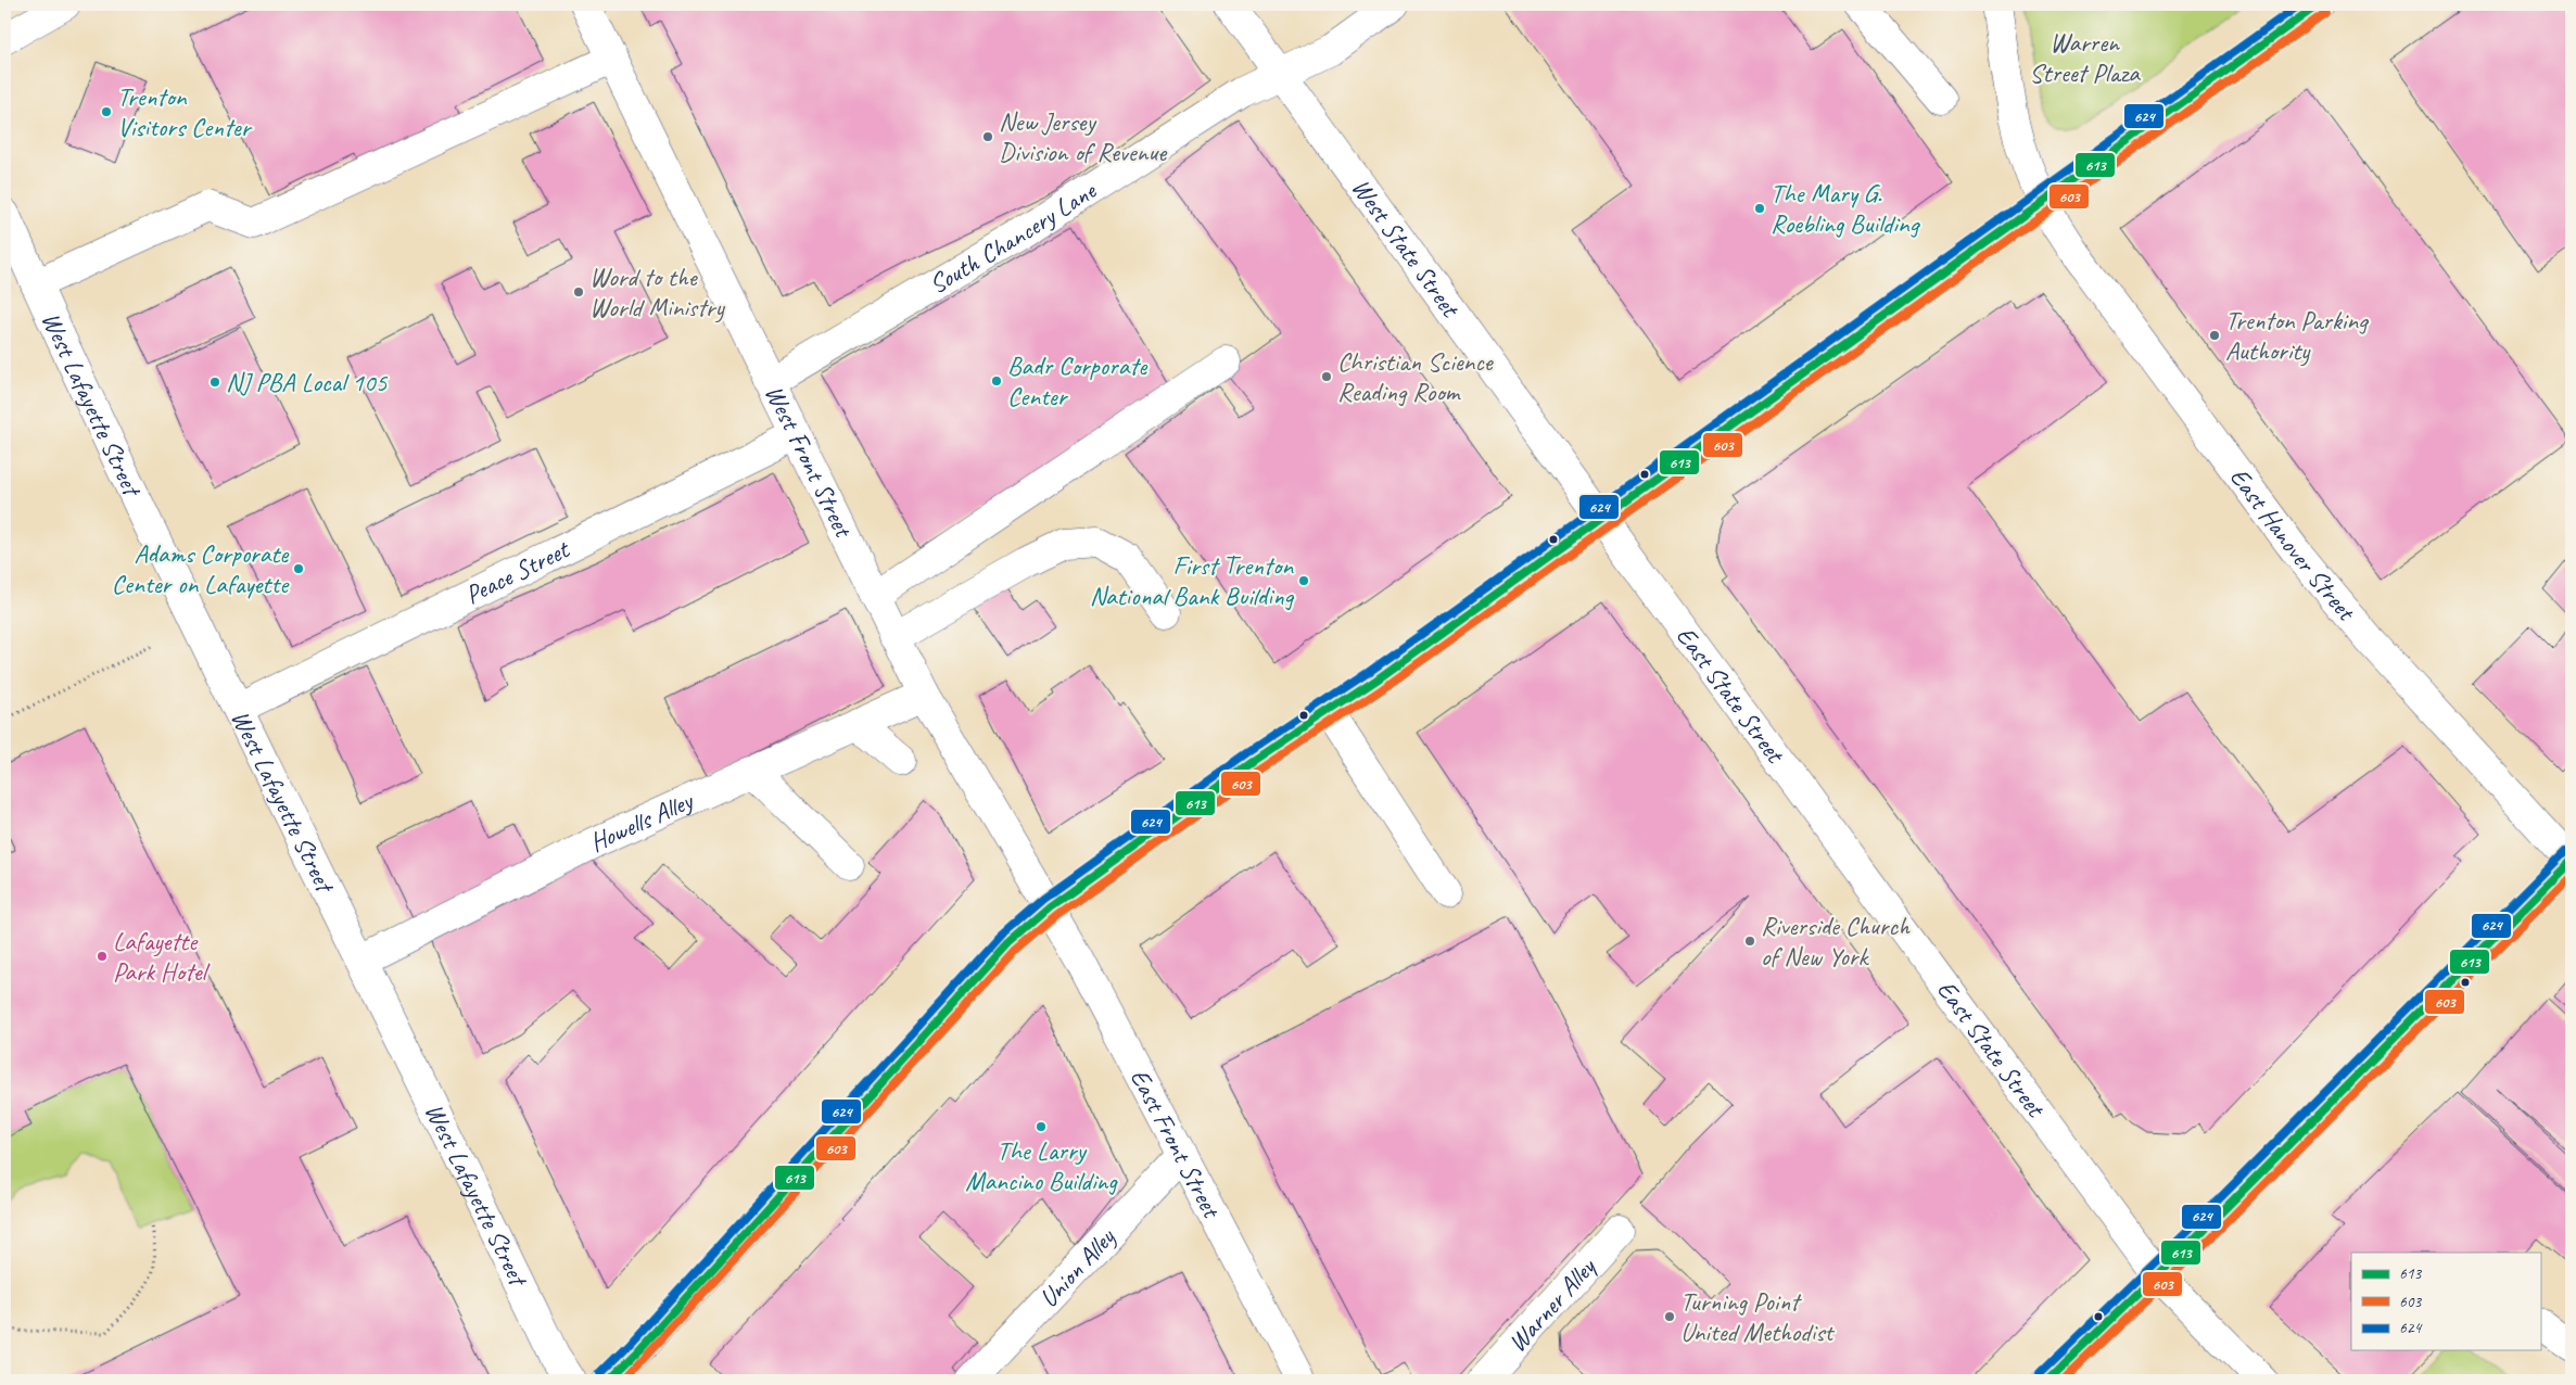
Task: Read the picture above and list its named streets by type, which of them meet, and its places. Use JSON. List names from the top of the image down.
{
  "streets": {
    "street": [
      "South Chancery Lane",
      "West State Street",
      "West Lafayette Street",
      "West Front Street",
      "East Hanover Street",
      "Peace Street",
      "East State Street",
      "Howells Alley",
      "East Front Street",
      "Union Alley",
      "Warner Alley"
    ]
  },
  "crossings": [
    ["South Chancery Lane", "West State Street"],
    ["South Chancery Lane", "West Front Street"],
    ["West State Street", "East State Street"],
    ["West Lafayette Street", "Peace Street"],
    ["West Lafayette Street", "Howells Alley"],
    ["West Front Street", "Peace Street"],
    ["West Front Street", "Howells Alley"],
    ["West Front Street", "East Front Street"],
    ["East Front Street", "Union Alley"]
  ],
  "parks": ["Warren Street Plaza"],
  "places": [
    "Trenton Visitors Center",
    "New Jersey Division of Revenue",
    "The Mary G. Roebling Building",
    "Word to the World Ministry",
    "Trenton Parking Authority",
    "Christian Science Reading Room",
    "Badr Corporate Center",
    "NJ PBA Local 105",
    "Adams Corporate Center on Lafayette",
    "First Trenton National Bank Building",
    "Riverside Church of New York",
    "Lafayette Park Hotel",
    "The Larry Mancino Building",
    "Turning Point United Methodist"
  ],
  "lines": ["transit line 613", "transit line 624", "transit line 603"],
  "legend": ["613", "603", "624"]
}
